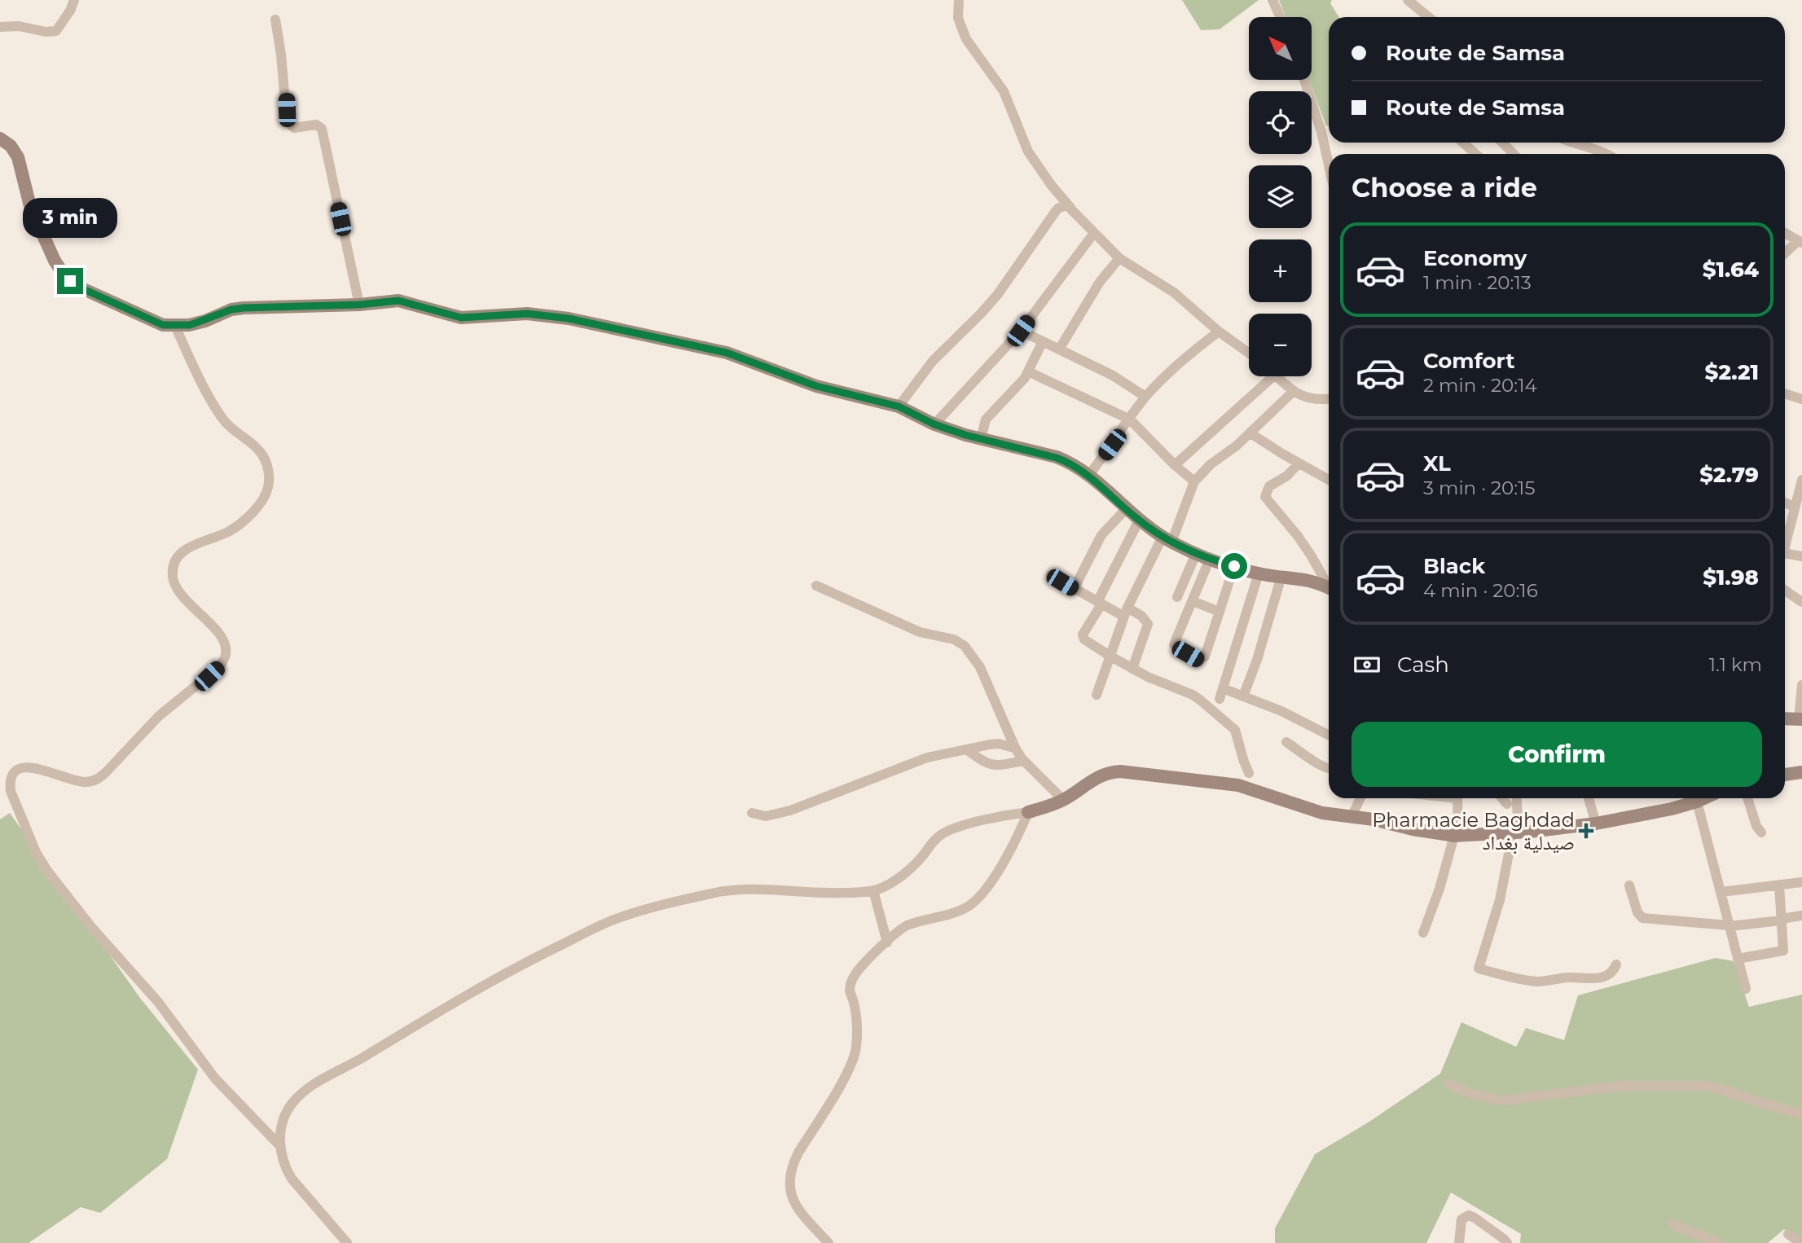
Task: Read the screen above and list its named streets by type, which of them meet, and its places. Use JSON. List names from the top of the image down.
{
  "places": {
    "health": ["Pharmacie Baghdad صيدلية بغداد"]
  },
  "north": "top left",
  "page": {
    "map_buttons": ["+", "−"],
    "banner": ["Route de Samsa", "Route de Samsa"],
    "heading": "Choose a ride",
    "bubble": "3 min",
    "list": [
      {
        "name": "Economy",
        "note": "1 min · 20:13",
        "value": "$1.64"
      },
      {
        "name": "Comfort",
        "note": "2 min · 20:14",
        "value": "$2.21"
      },
      {
        "name": "XL",
        "note": "3 min · 20:15",
        "value": "$2.79"
      },
      {
        "name": "Black",
        "note": "4 min · 20:16",
        "value": "$1.98"
      }
    ],
    "pay": ["Cash", "1.1 km"],
    "buttons": "Confirm"
  }
}
